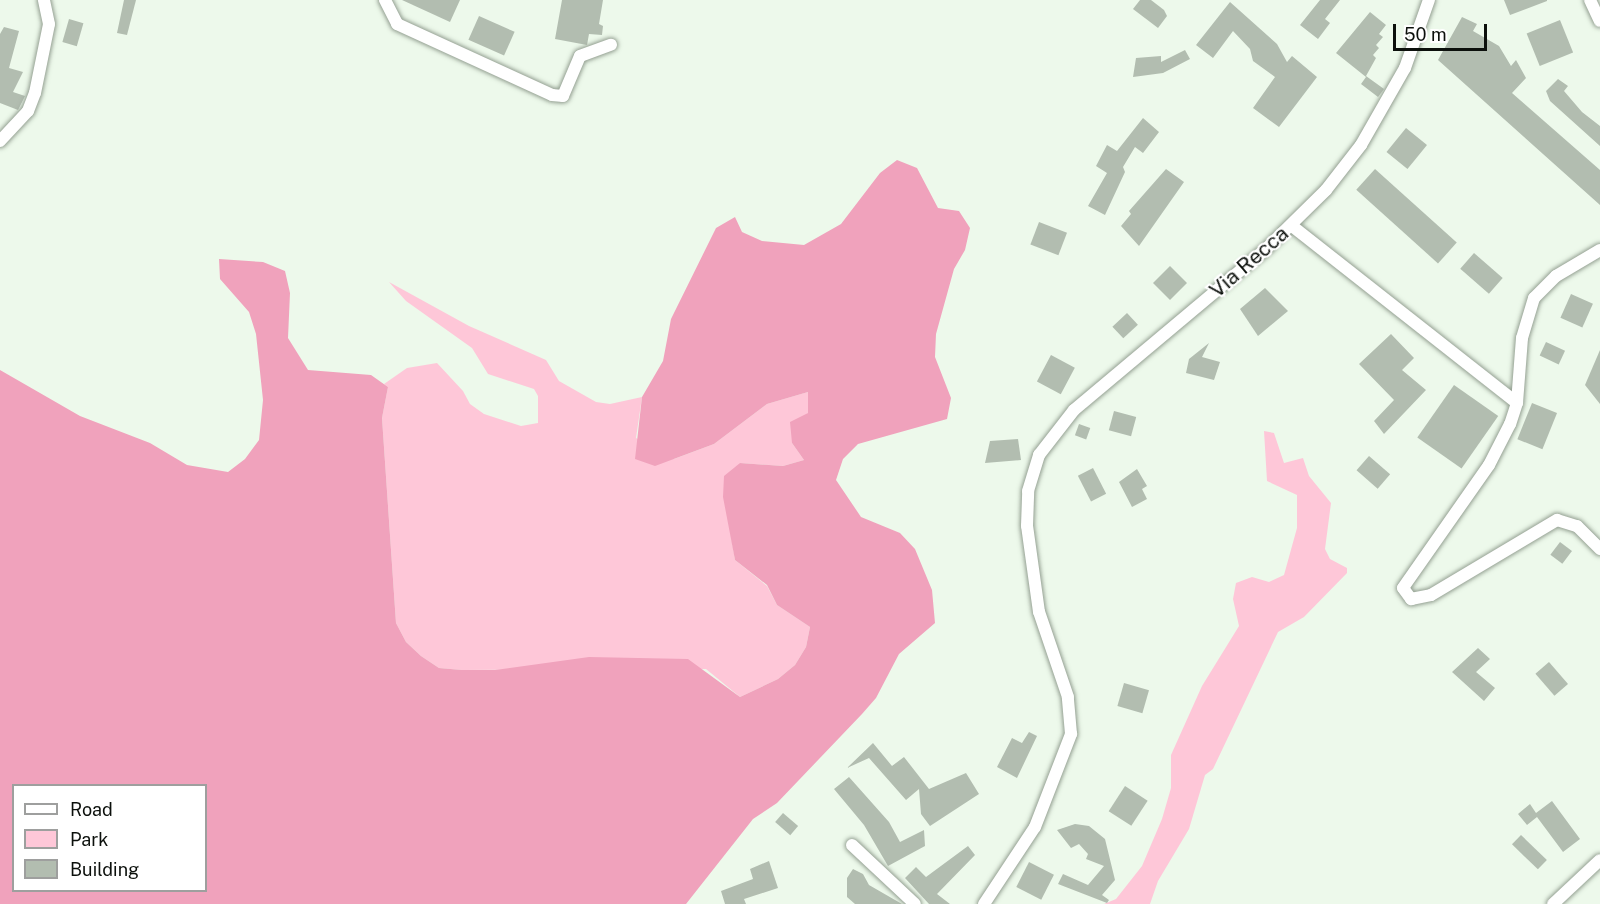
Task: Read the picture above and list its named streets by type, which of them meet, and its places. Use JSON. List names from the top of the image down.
{
  "streets": {
    "street": ["Via Recca"]
  },
  "legend": ["Road", "Park", "Building"],
  "scale_bar": "50 m"
}
